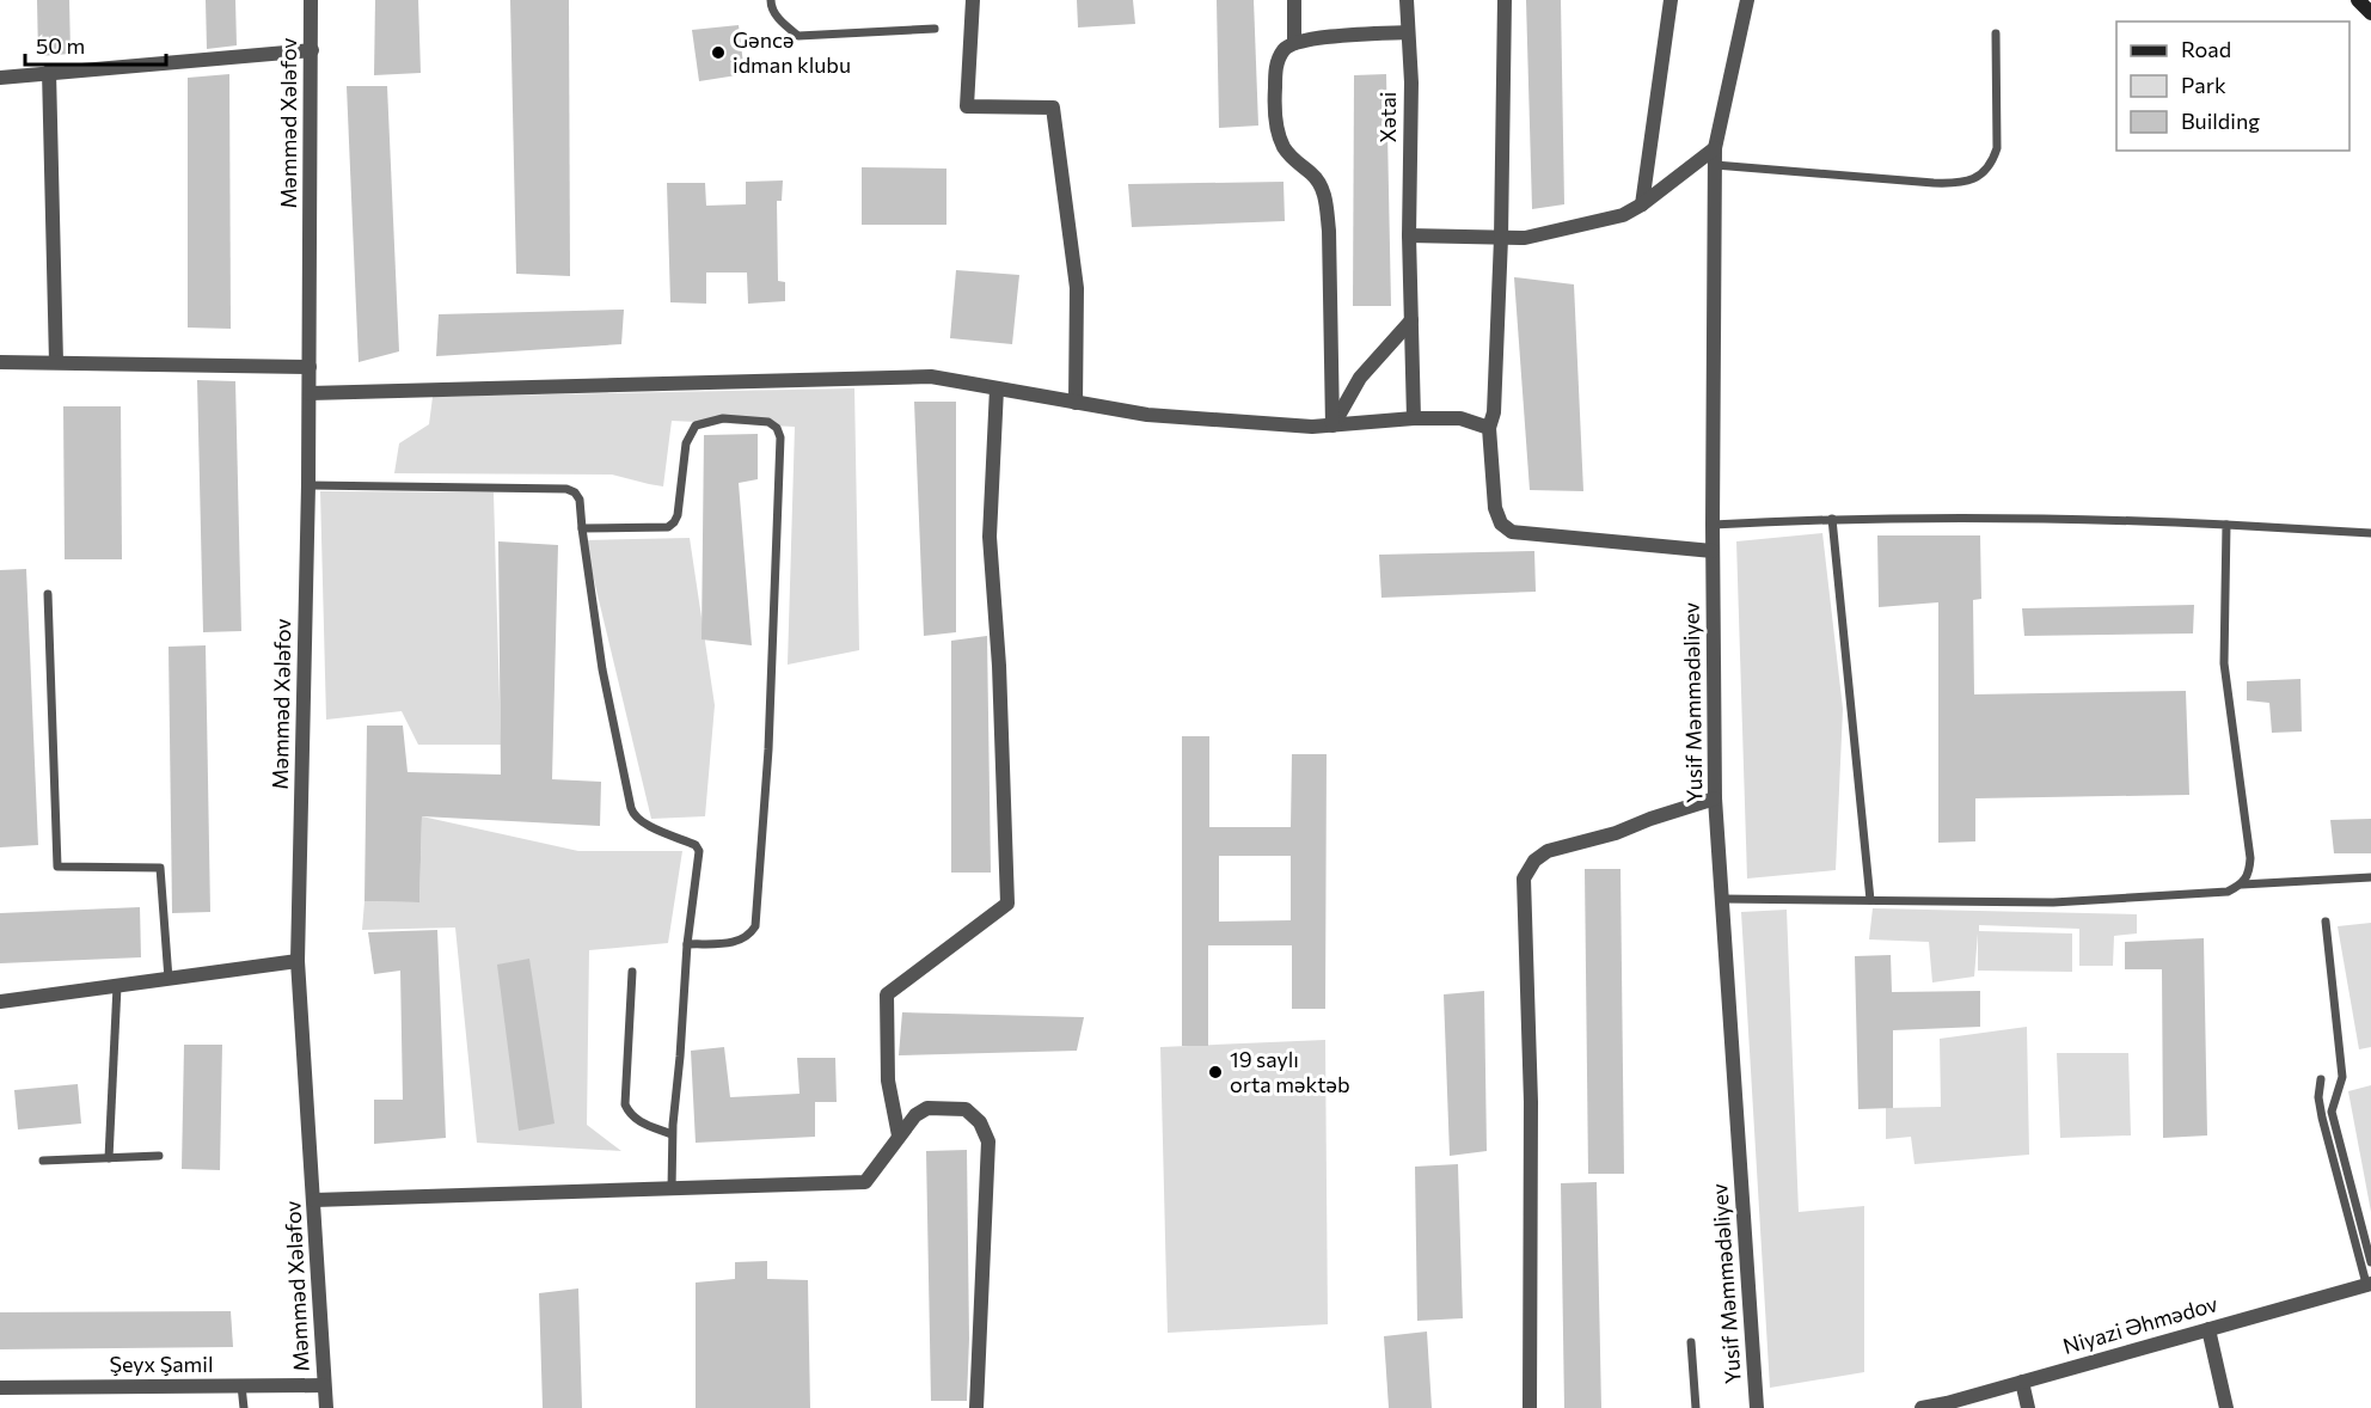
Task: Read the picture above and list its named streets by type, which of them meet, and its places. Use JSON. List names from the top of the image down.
{
  "streets": {
    "street": [
      "Xətai",
      "Məmməd Xələfov",
      "Yusif Məmmədəliyev",
      "Niyazi Əhmədov",
      "Şeyx Şamil"
    ]
  },
  "crossings": [
    ["Məmməd Xələfov", "Şeyx Şamil"]
  ],
  "places": ["Gəncə idman klubu", "19 saylı orta məktəb"],
  "legend": ["Road", "Park", "Building"],
  "scale_bar": "50 m"
}
